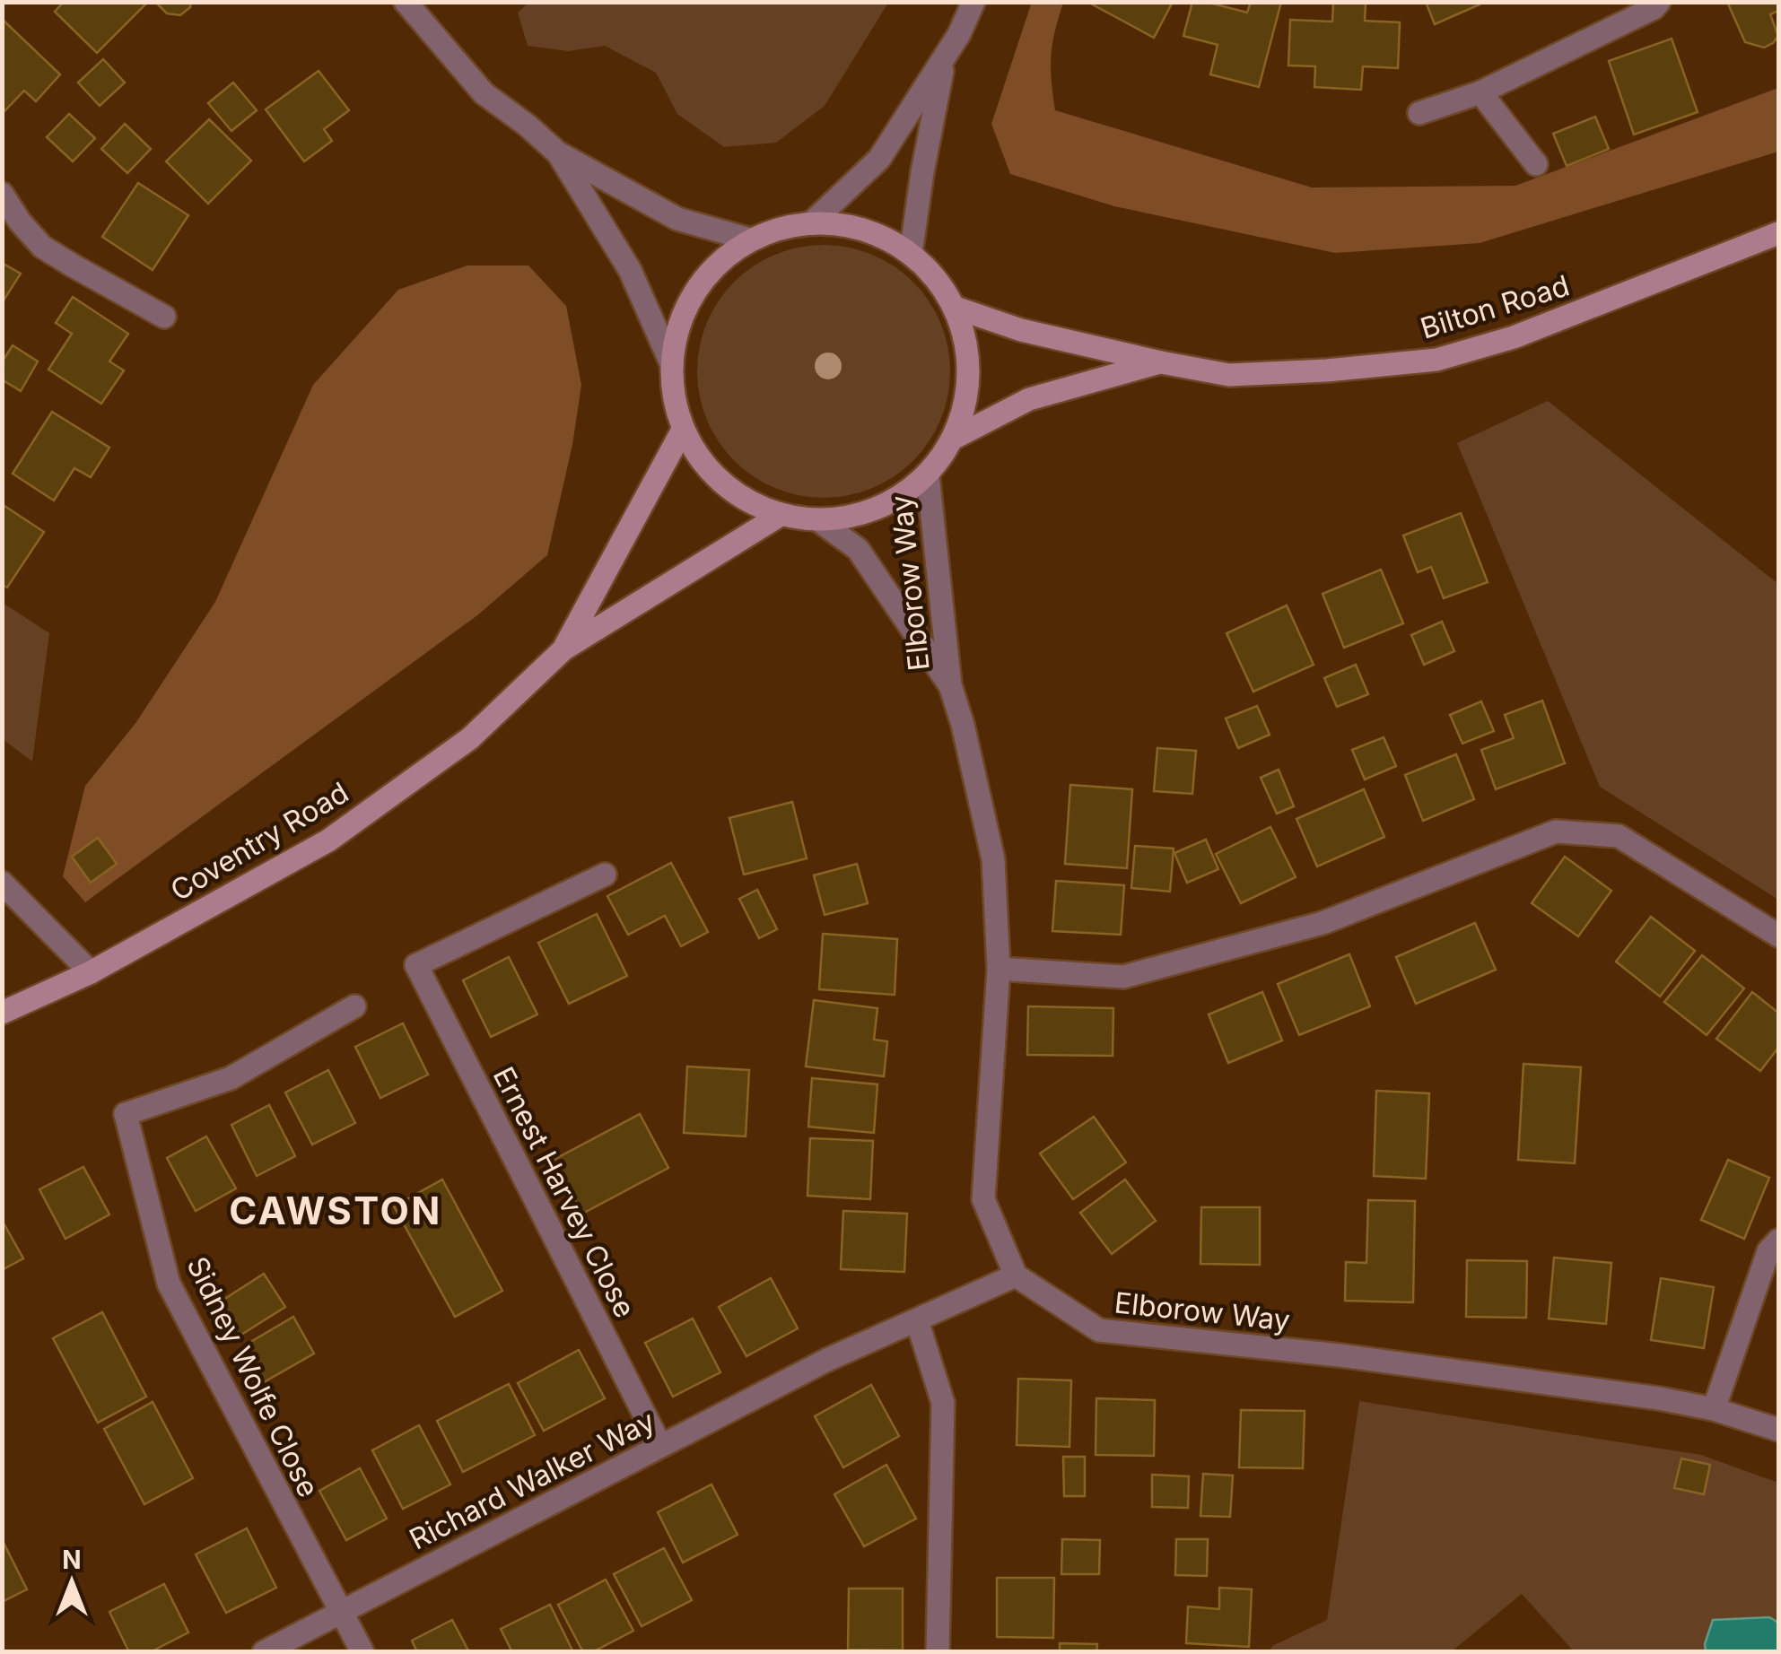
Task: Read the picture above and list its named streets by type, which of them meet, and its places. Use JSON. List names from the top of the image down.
{
  "streets": {
    "main road": ["Bilton Road", "Coventry Road"],
    "street": [
      "Elborow Way",
      "Ernest Harvey Close",
      "Sidney Wolfe Close",
      "Richard Walker Way"
    ]
  },
  "crossings": [
    ["Bilton Road", "Elborow Way"],
    ["Bilton Road", "Coventry Road"],
    ["Elborow Way", "Coventry Road"],
    ["Elborow Way", "Richard Walker Way"],
    ["Ernest Harvey Close", "Richard Walker Way"],
    ["Sidney Wolfe Close", "Richard Walker Way"]
  ],
  "districts": ["CAWSTON"],
  "north": "top"
}
